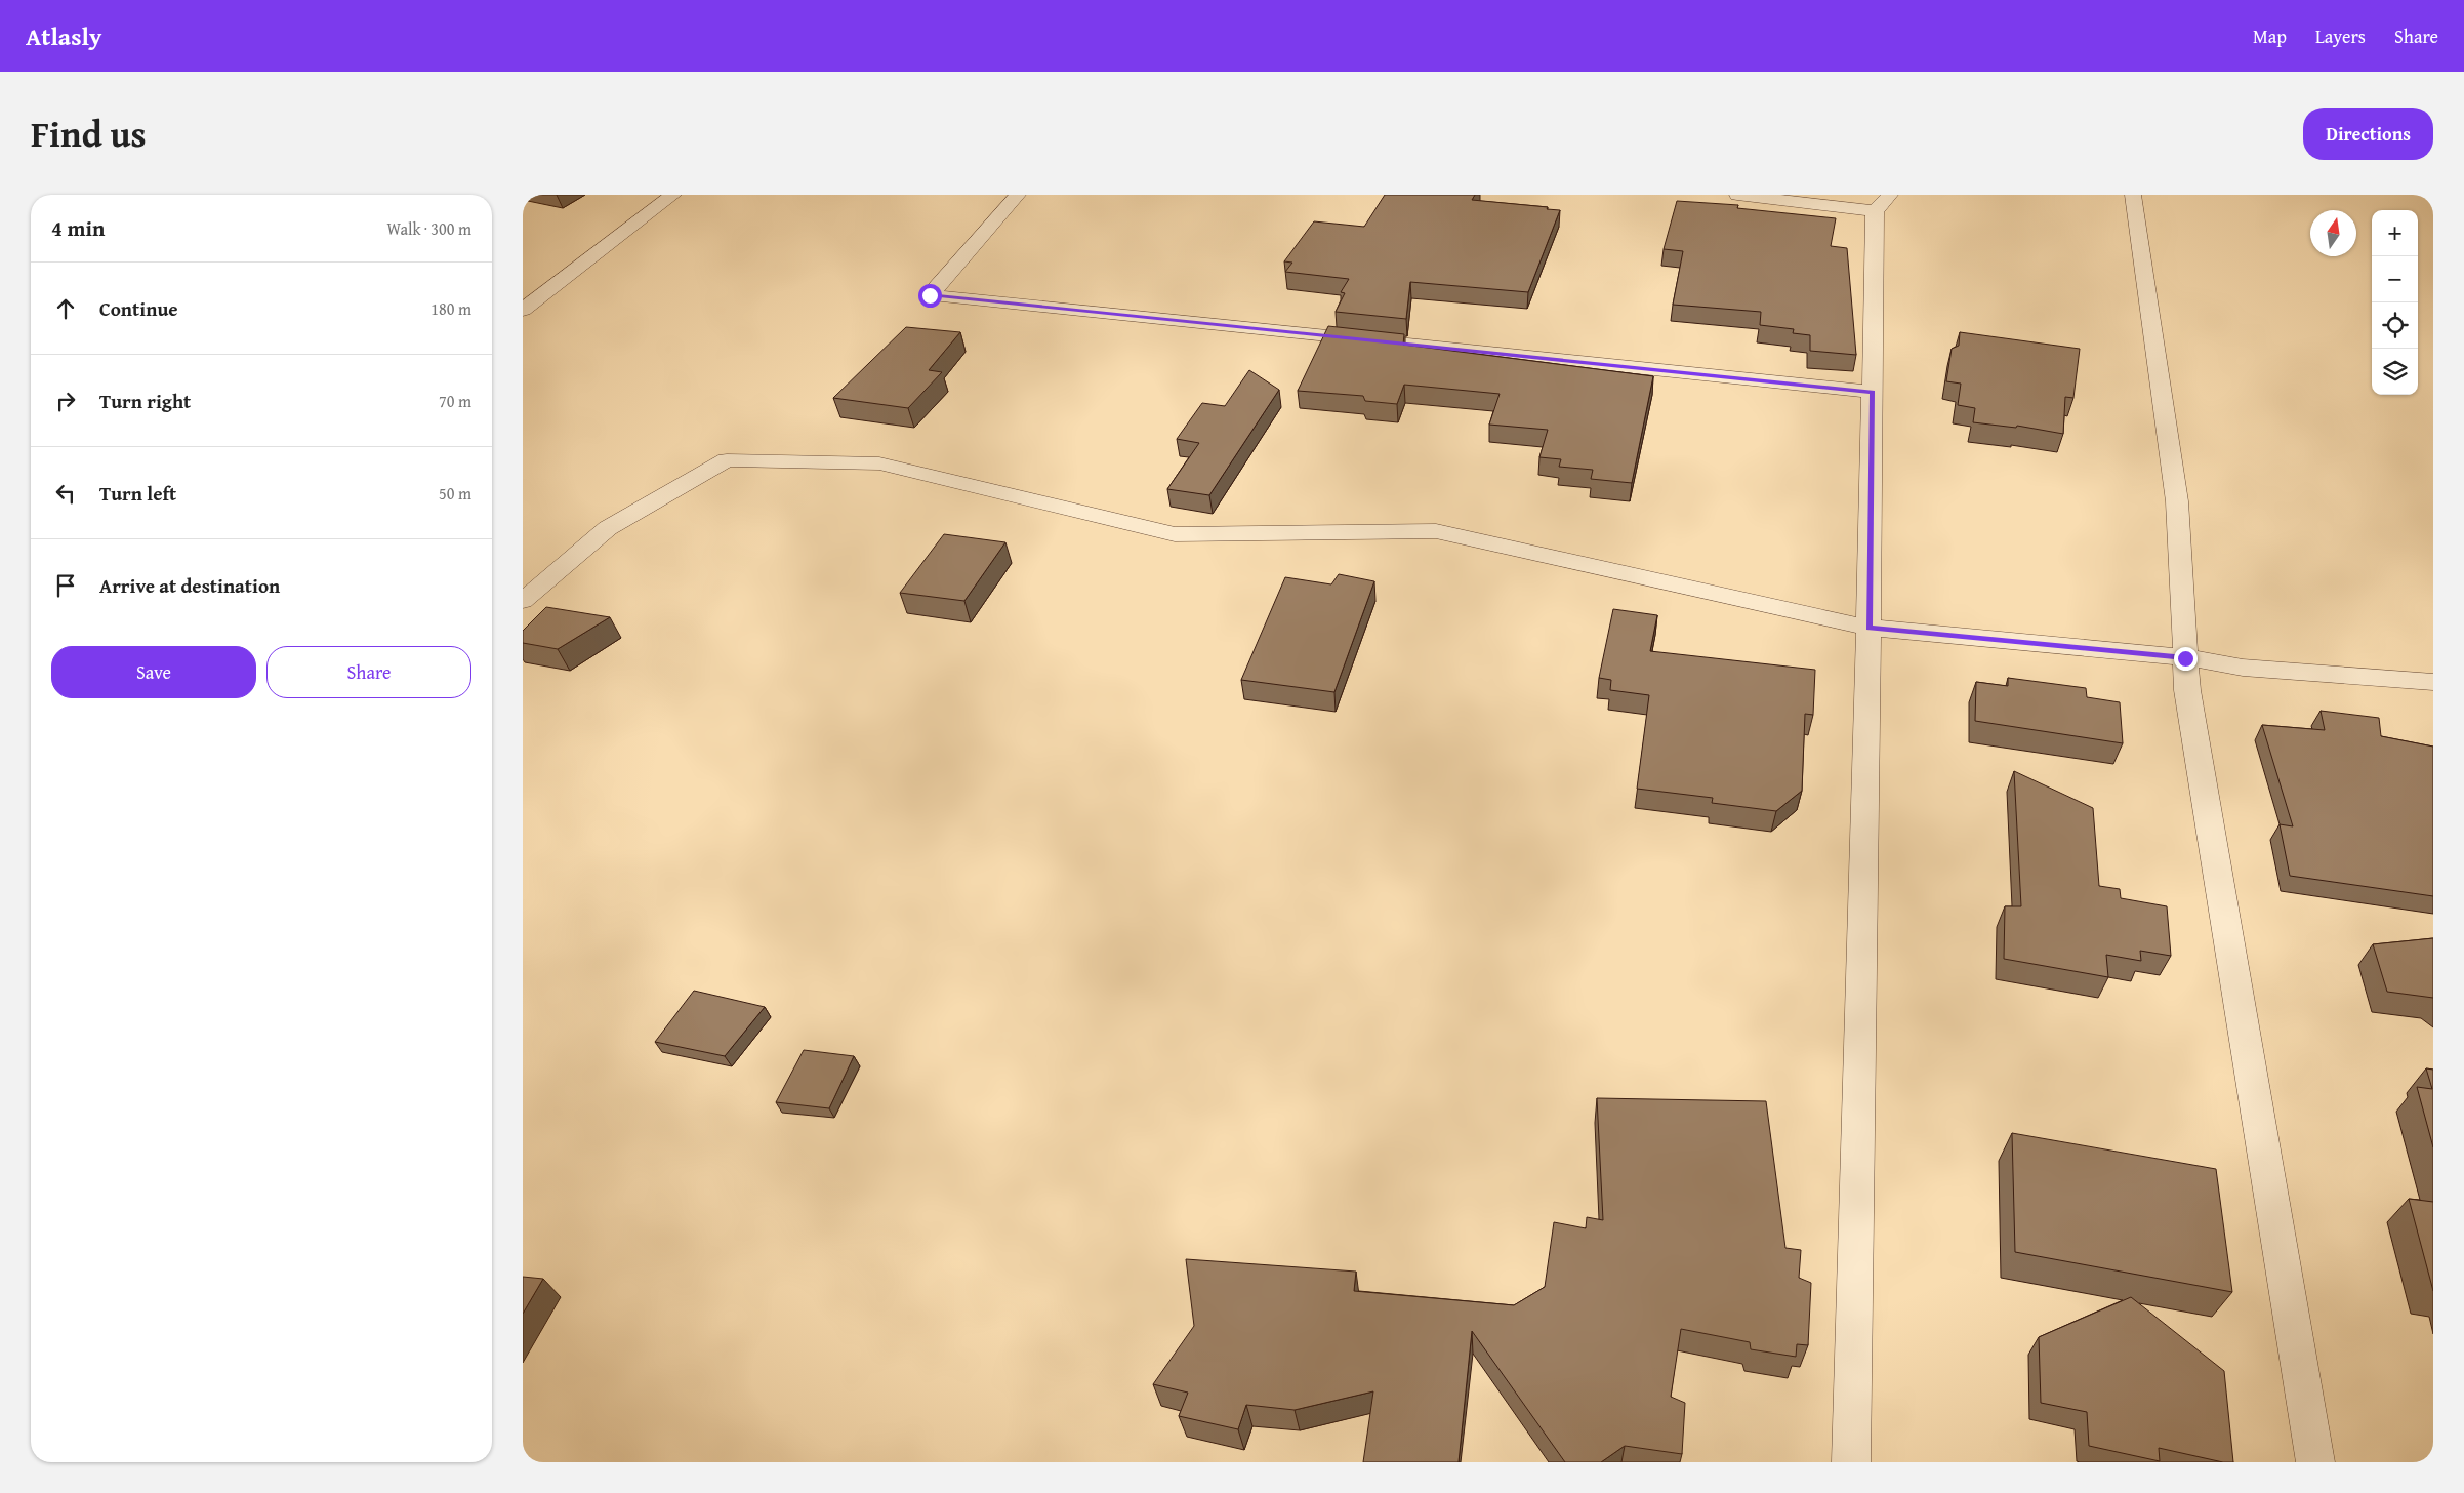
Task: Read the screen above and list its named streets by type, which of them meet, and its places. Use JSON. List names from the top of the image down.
{
  "north": "top",
  "page": {
    "header": "Atlasly",
    "nav": ["Map", "Layers", "Share"],
    "title": "Find us",
    "buttons": [
      "Directions",
      ["Save", "Share"]
    ],
    "heading": ["4 min", "Walk · 300 m"],
    "map_buttons": ["+", "−"],
    "list": [
      ["Continue", "180 m"],
      ["Turn right", "70 m"],
      ["Turn left", "50 m"],
      "Arrive at destination"
    ]
  }
}
